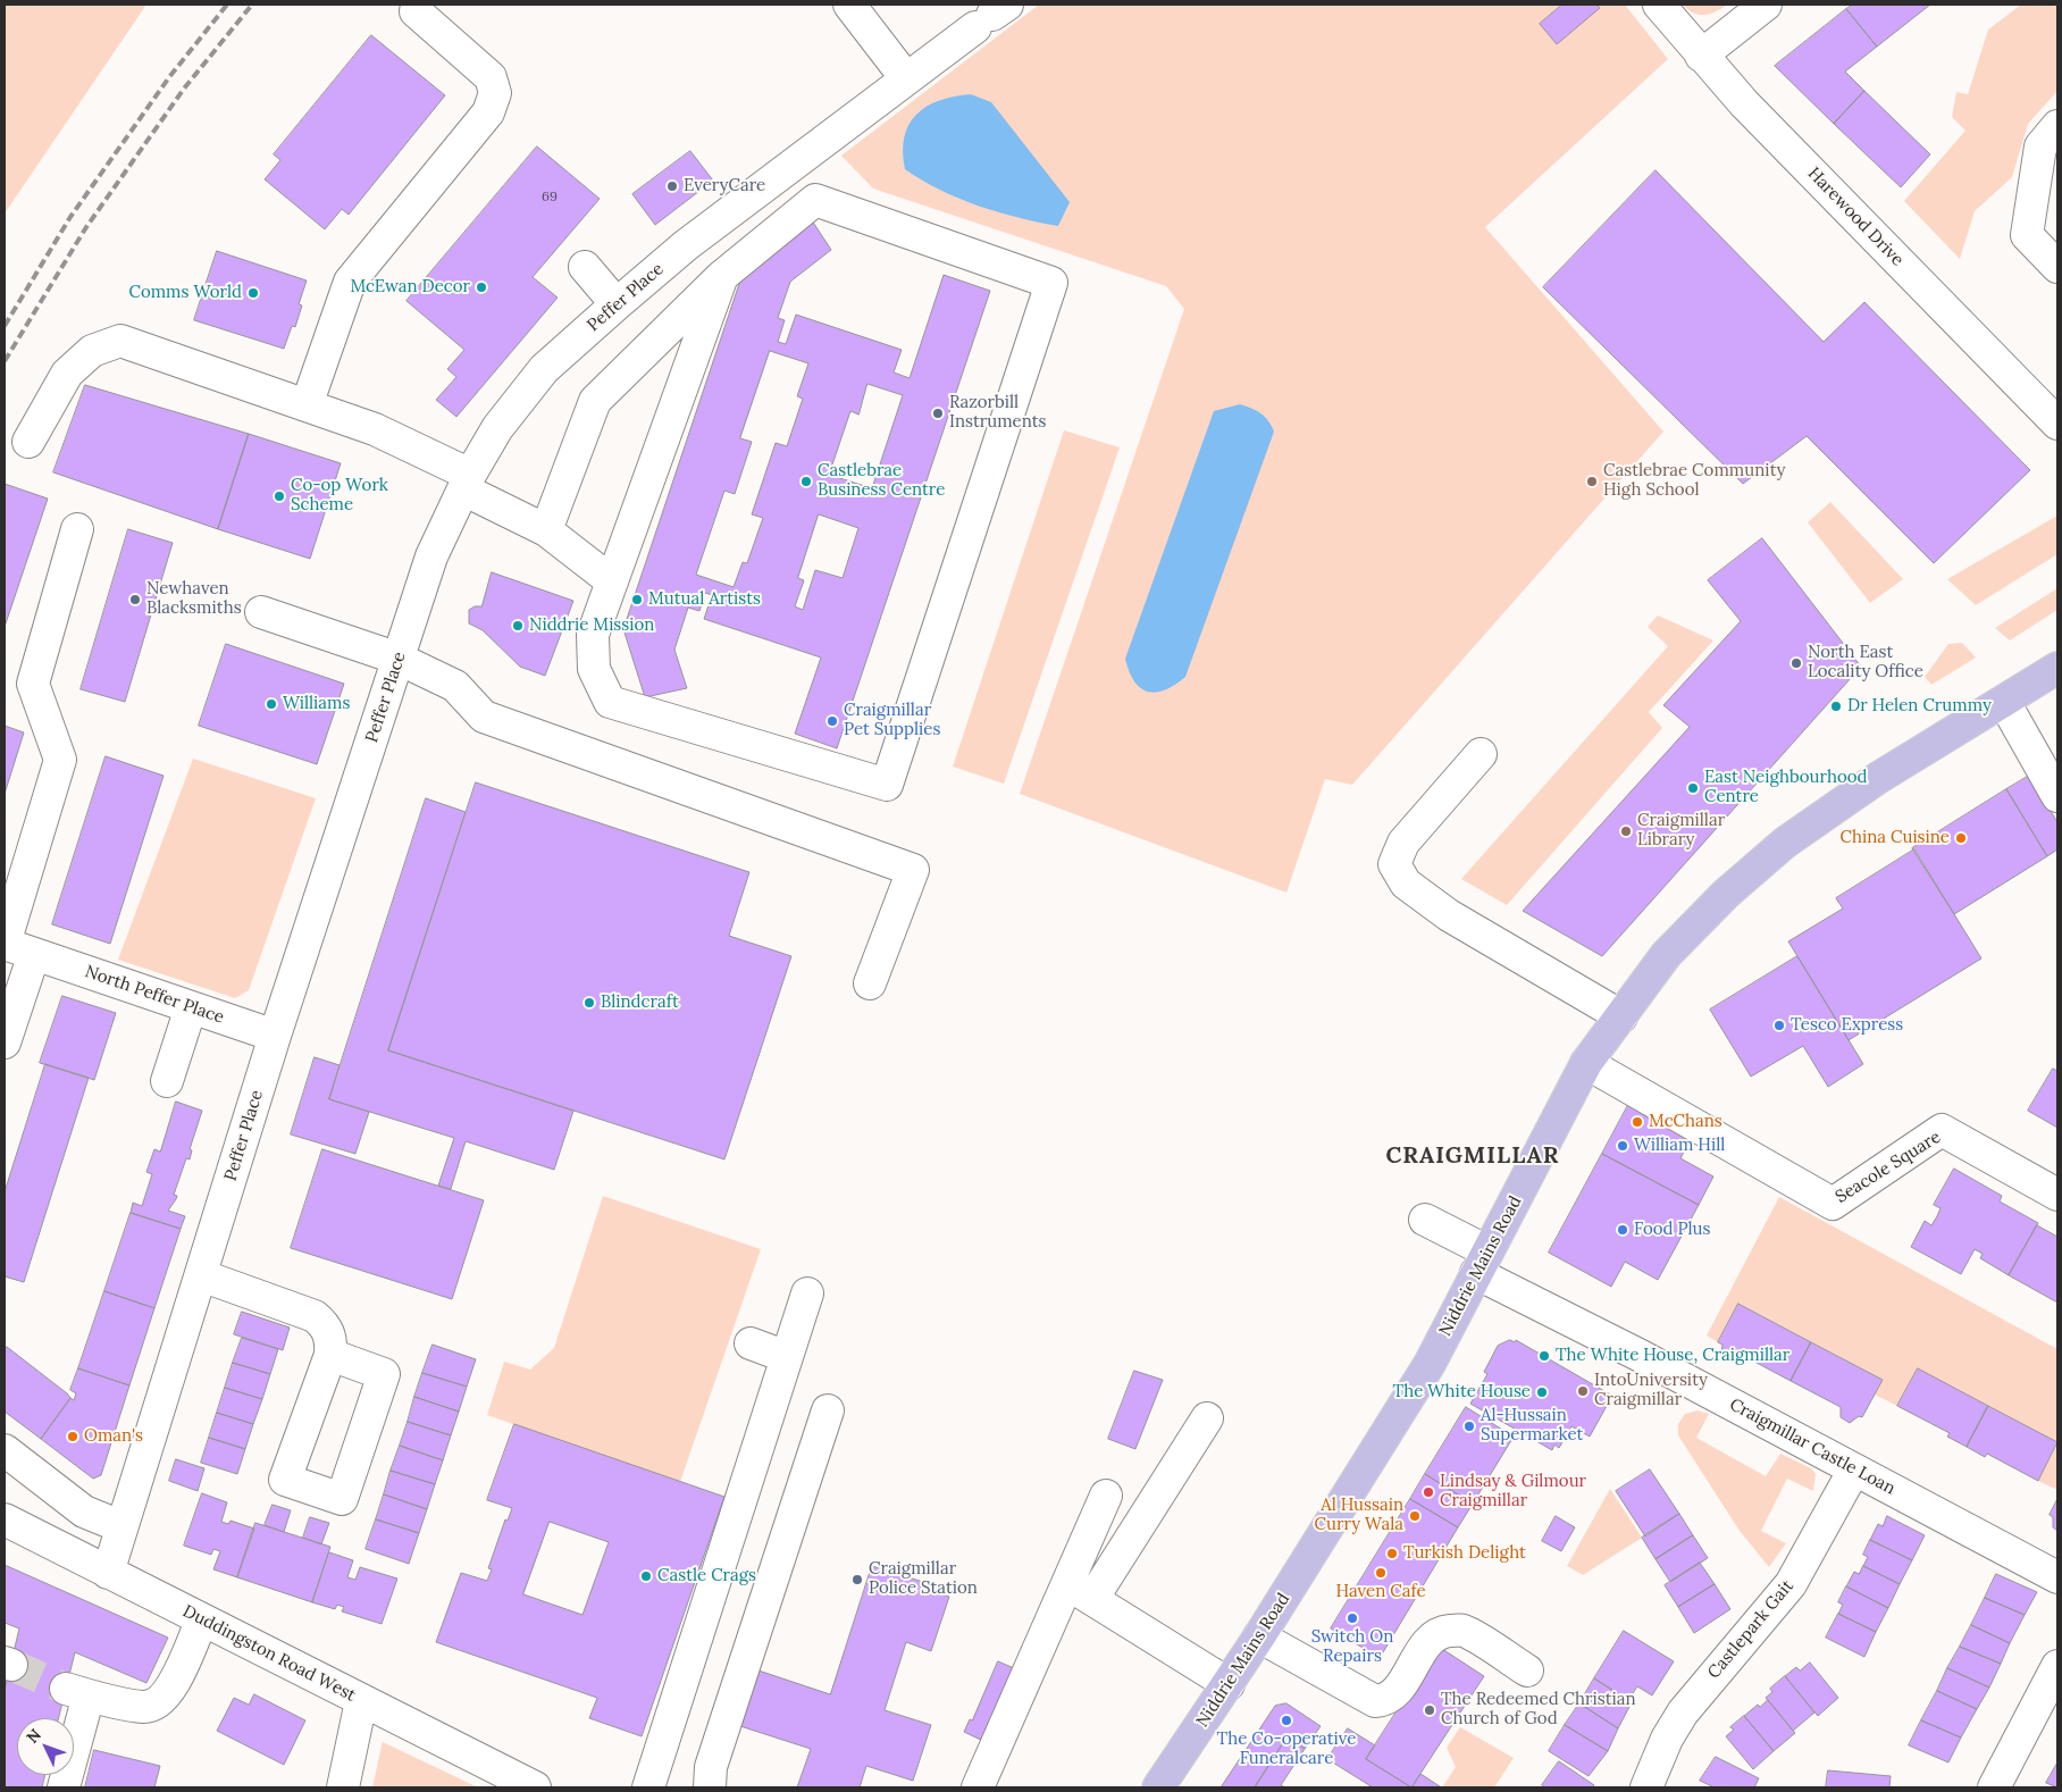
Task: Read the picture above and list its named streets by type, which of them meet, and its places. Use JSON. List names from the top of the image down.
{
  "streets": {
    "main road": ["Niddrie Mains Road"],
    "street": [
      "Harewood Drive",
      "Peffer Place",
      "North Peffer Place",
      "Seacole Square",
      "Craigmillar Castle Loan",
      "Castlepark Gait",
      "Duddingston Road West"
    ]
  },
  "crossings": [
    ["Peffer Place", "North Peffer Place"],
    ["Peffer Place", "Duddingston Road West"],
    ["Seacole Square", "Niddrie Mains Road"],
    ["Niddrie Mains Road", "Craigmillar Castle Loan"],
    ["Craigmillar Castle Loan", "Castlepark Gait"]
  ],
  "districts": ["CRAIGMILLAR"],
  "places": [
    "EveryCare",
    "McEwan Decor",
    "Comms World",
    "Razorbill Instruments",
    "Castlebrae Business Centre",
    "Castlebrae Community High School",
    "Co-op Work Scheme",
    "Newhaven Blacksmiths",
    "Mutual Artists",
    "Niddrie Mission",
    "North East Locality Office",
    "Williams",
    "Dr Helen Crummy",
    "Craigmillar Pet Supplies",
    "East Neighbourhood Centre",
    "Craigmillar Library",
    "China Cuisine",
    "Blindcraft",
    "Tesco Express",
    "McChans",
    "William Hill",
    "Food Plus",
    "The White House, Craigmillar",
    "IntoUniversity Craigmillar",
    "The White House",
    "Al-Hussain Supermarket",
    "Oman's",
    "Lindsay & Gilmour Craigmillar",
    "Al Hussain Curry Wala",
    "Turkish Delight",
    "Haven Cafe",
    "Castle Crags",
    "Craigmillar Police Station",
    "Switch On Repairs",
    "The Redeemed Christian Church of God",
    "The Co-operative Funeralcare"
  ],
  "house_numbers": ["69"],
  "north": "top left"
}
